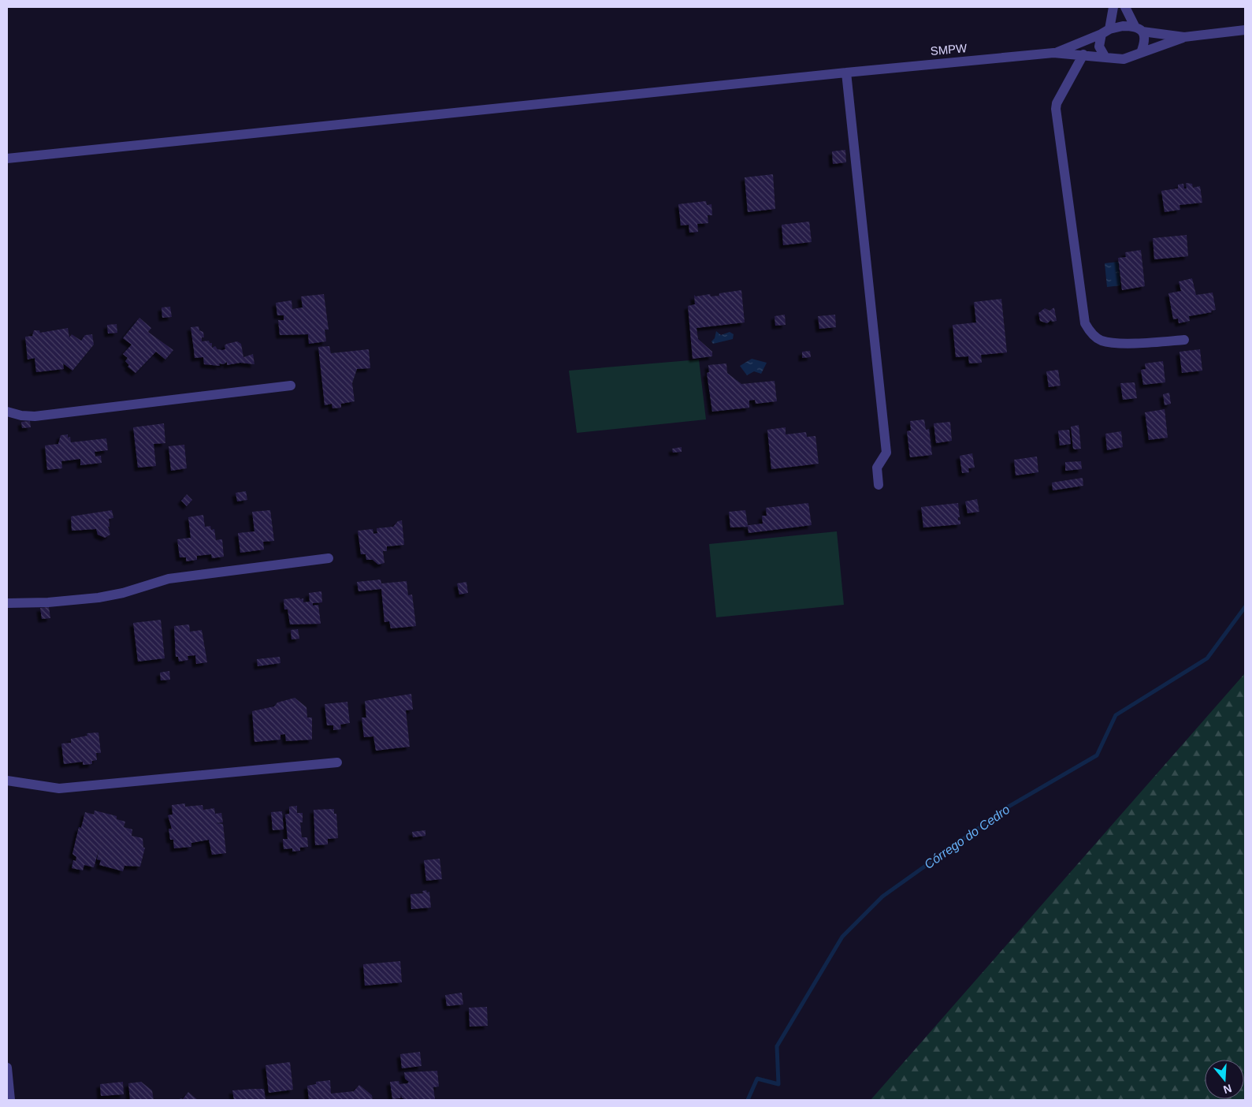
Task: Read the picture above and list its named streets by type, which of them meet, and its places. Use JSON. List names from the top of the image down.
{
  "streets": {
    "street": ["SMPW"]
  },
  "water": ["Córrego do Cedro"],
  "north": "bottom"
}
